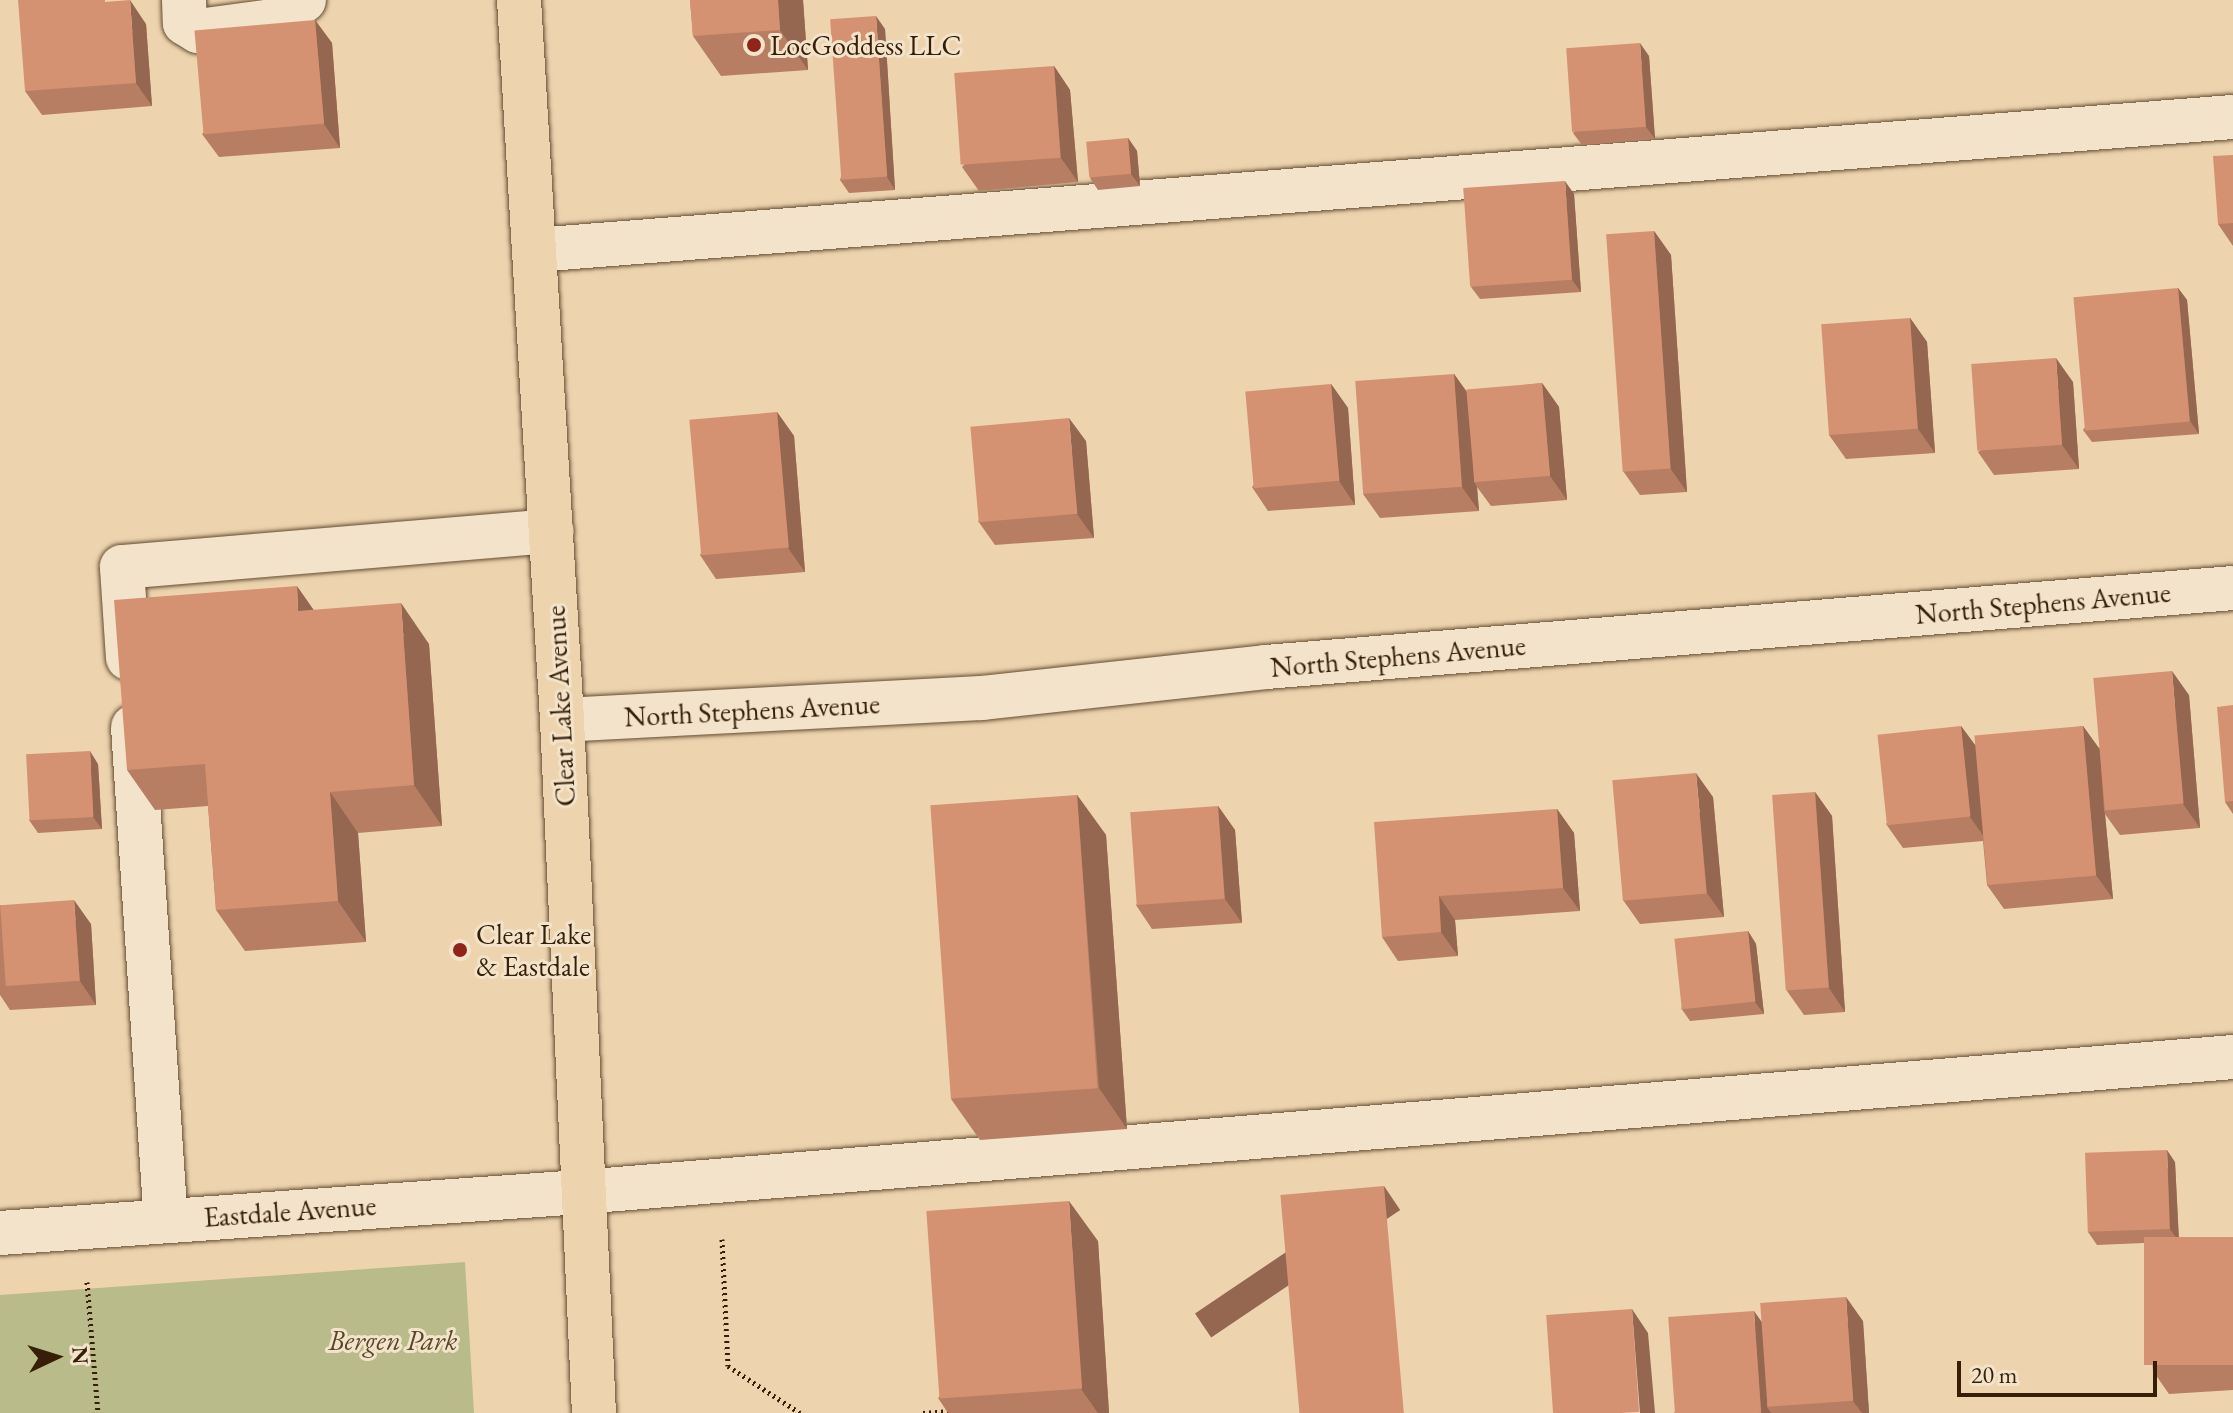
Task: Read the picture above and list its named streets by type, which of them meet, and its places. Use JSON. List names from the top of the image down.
{
  "streets": {
    "main road": ["Clear Lake Avenue"],
    "street": ["North Stephens Avenue", "Eastdale Avenue"]
  },
  "crossings": [
    ["North Stephens Avenue", "Clear Lake Avenue"],
    ["Clear Lake Avenue", "Eastdale Avenue"]
  ],
  "parks": ["Bergen Park"],
  "places": ["LocGoddess LLC", "Clear Lake & Eastdale"],
  "scale_bar": "20 m",
  "north": "right"
}
